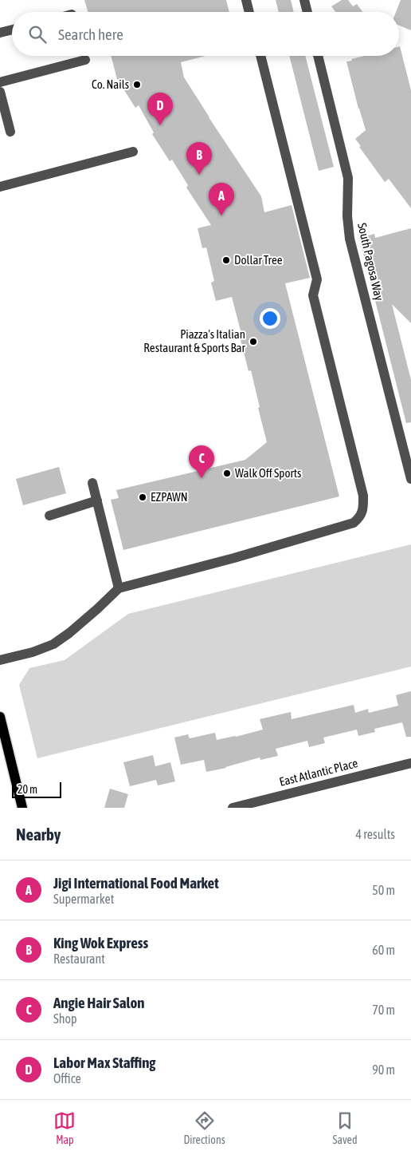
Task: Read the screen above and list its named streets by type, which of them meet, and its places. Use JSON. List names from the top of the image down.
{
  "streets": {
    "street": ["South Pagosa Way", "East Atlantic Place"]
  },
  "places": [
    "Co. Nails",
    "Dollar Tree",
    "Piazza's Italian Restaurant & Sports Bar",
    "Walk Off Sports",
    "EZPAWN"
  ],
  "scale_bar": "20 m",
  "page": {
    "search": "Search here",
    "pins": [
      "D",
      "B",
      "A",
      "C"
    ],
    "scale": "20 m",
    "heading": ["Nearby", "4 results"],
    "list": [
      {
        "mark": "A",
        "name": "Jigi International Food Market",
        "note": "Supermarket",
        "value": "50 m"
      },
      {
        "mark": "B",
        "name": "King Wok Express",
        "note": "Restaurant",
        "value": "60 m"
      },
      {
        "mark": "C",
        "name": "Angie Hair Salon",
        "note": "Shop",
        "value": "70 m"
      },
      {
        "mark": "D",
        "name": "Labor Max Staffing",
        "note": "Office",
        "value": "90 m"
      }
    ],
    "nav": ["Map", "Directions", "Saved"]
  }
}
